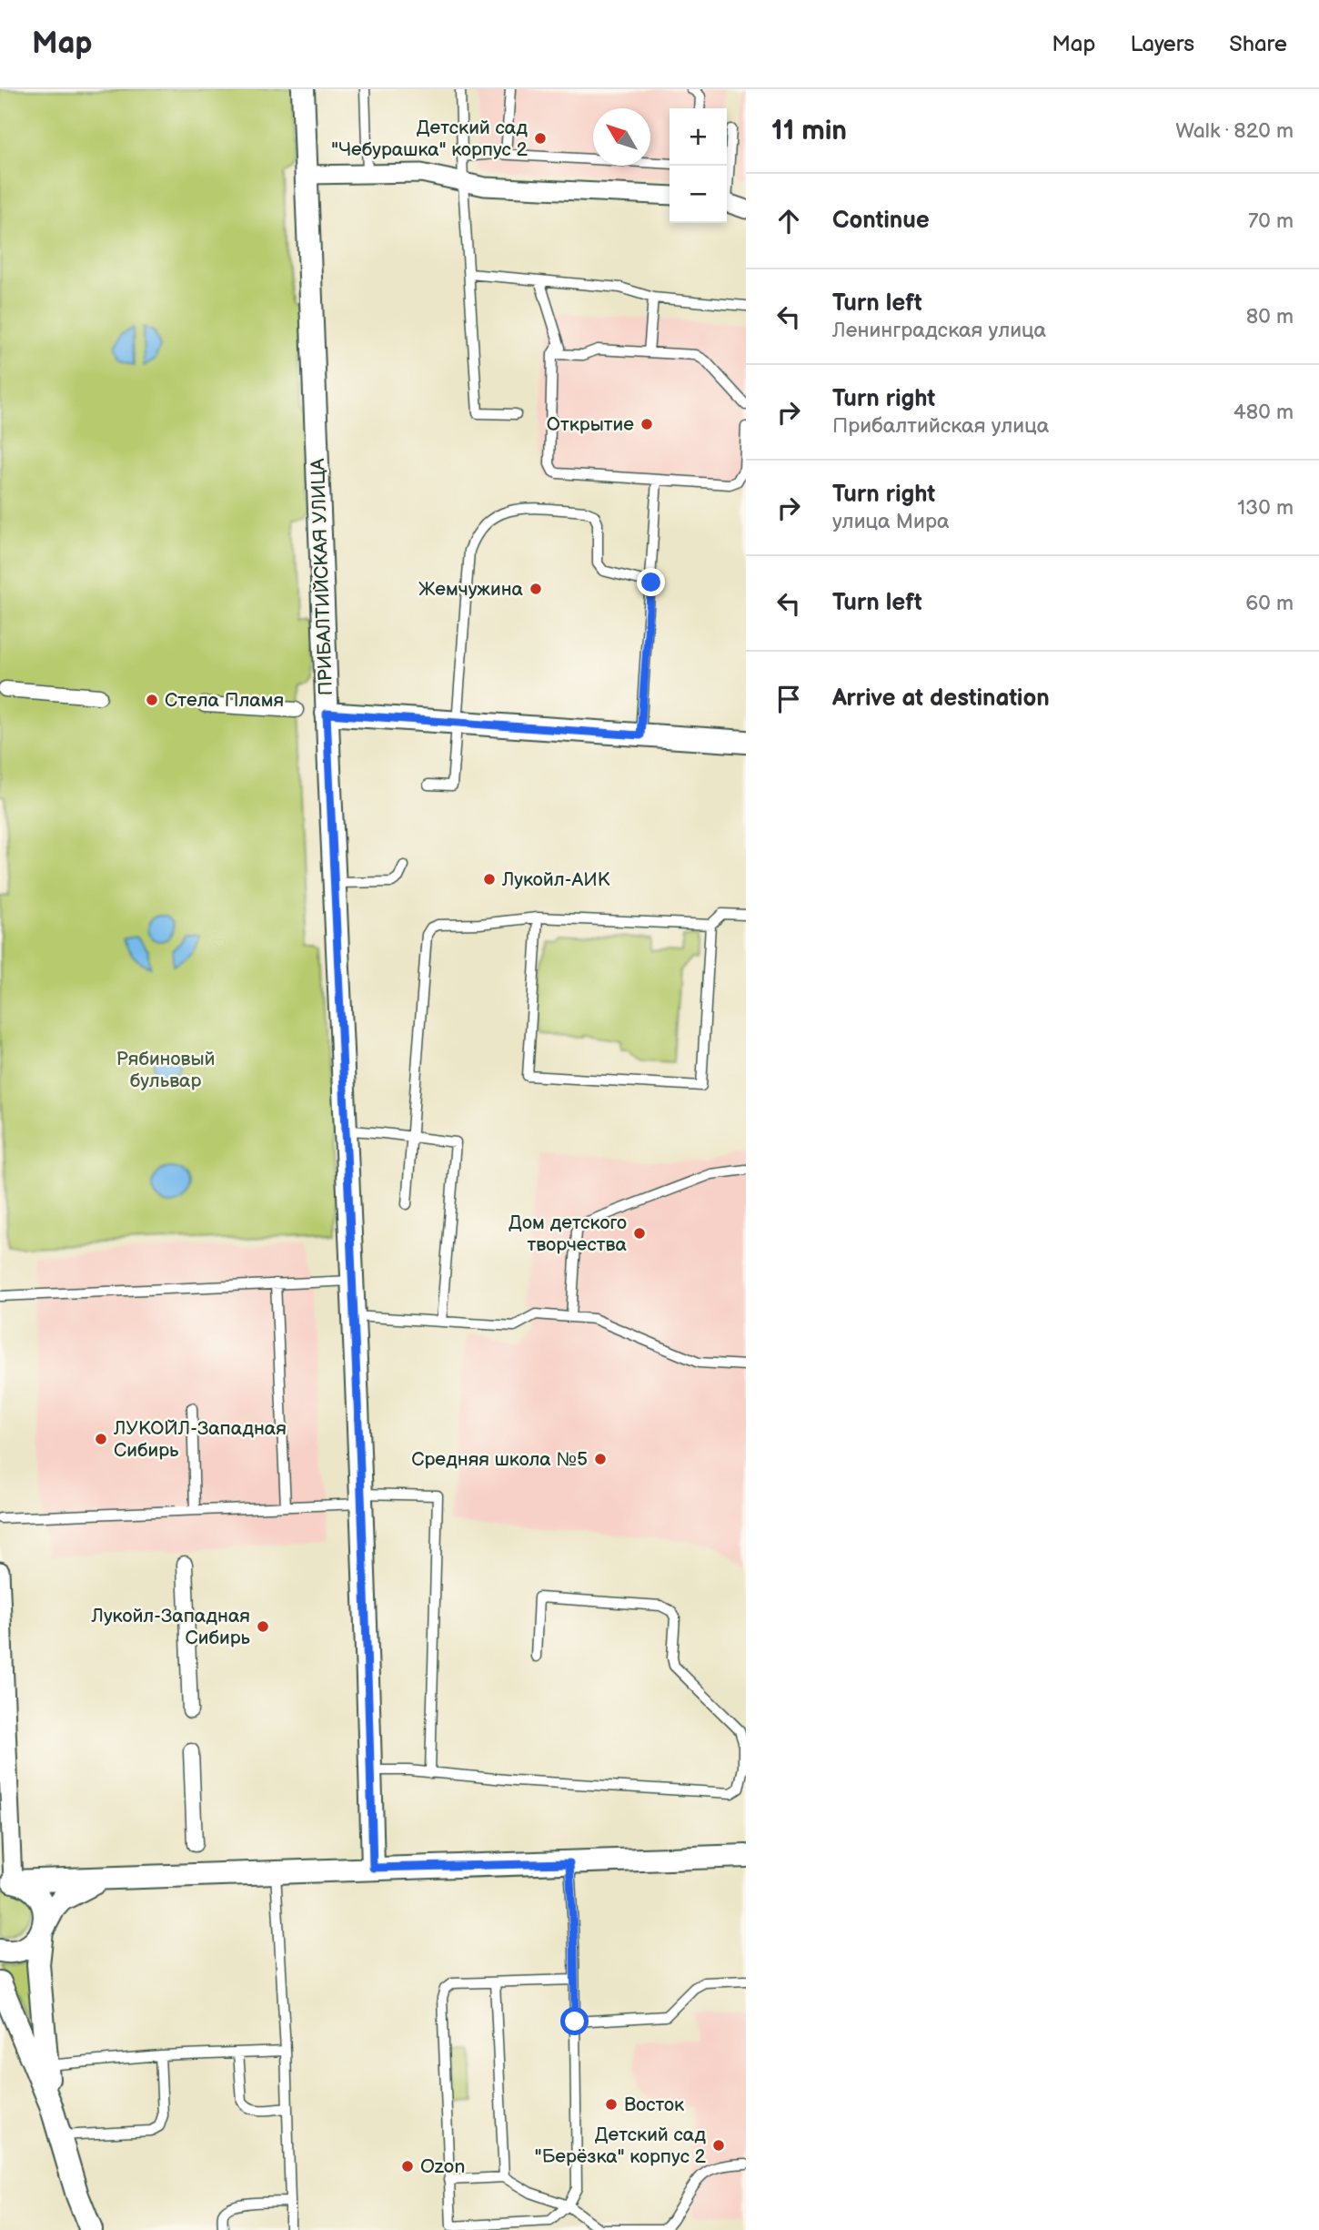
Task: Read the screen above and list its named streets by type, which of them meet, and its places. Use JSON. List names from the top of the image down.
{
  "streets": {
    "street": ["ПРИБАЛТИЙСКАЯ УЛИЦА"]
  },
  "parks": ["Рябиновый бульвар"],
  "places": [
    "Детский сад \"Чебурашка\" корпус 2",
    "Открытие",
    "Жемчужина",
    "Стела Пламя",
    "Лукойл-АИК",
    "Дом детского творчества",
    "ЛУКОЙЛ-Западная Сибирь",
    "Средняя школа №5",
    "Лукойл-Западная Сибирь",
    "Восток",
    "Детский сад \"Берёзка\" корпус 2",
    "Ozon"
  ],
  "north": "top left",
  "page": {
    "header": "Map",
    "nav": ["Map", "Layers", "Share"],
    "heading": ["11 min", "Walk · 820 m"],
    "map_buttons": ["+", "−"],
    "list": [
      ["Continue", "70 m"],
      ["Turn left", "Ленинградская улица", "80 m"],
      ["Turn right", "Прибалтийская улица", "480 m"],
      ["Turn right", "улица Мира", "130 m"],
      ["Turn left", "60 m"],
      "Arrive at destination"
    ]
  }
}
